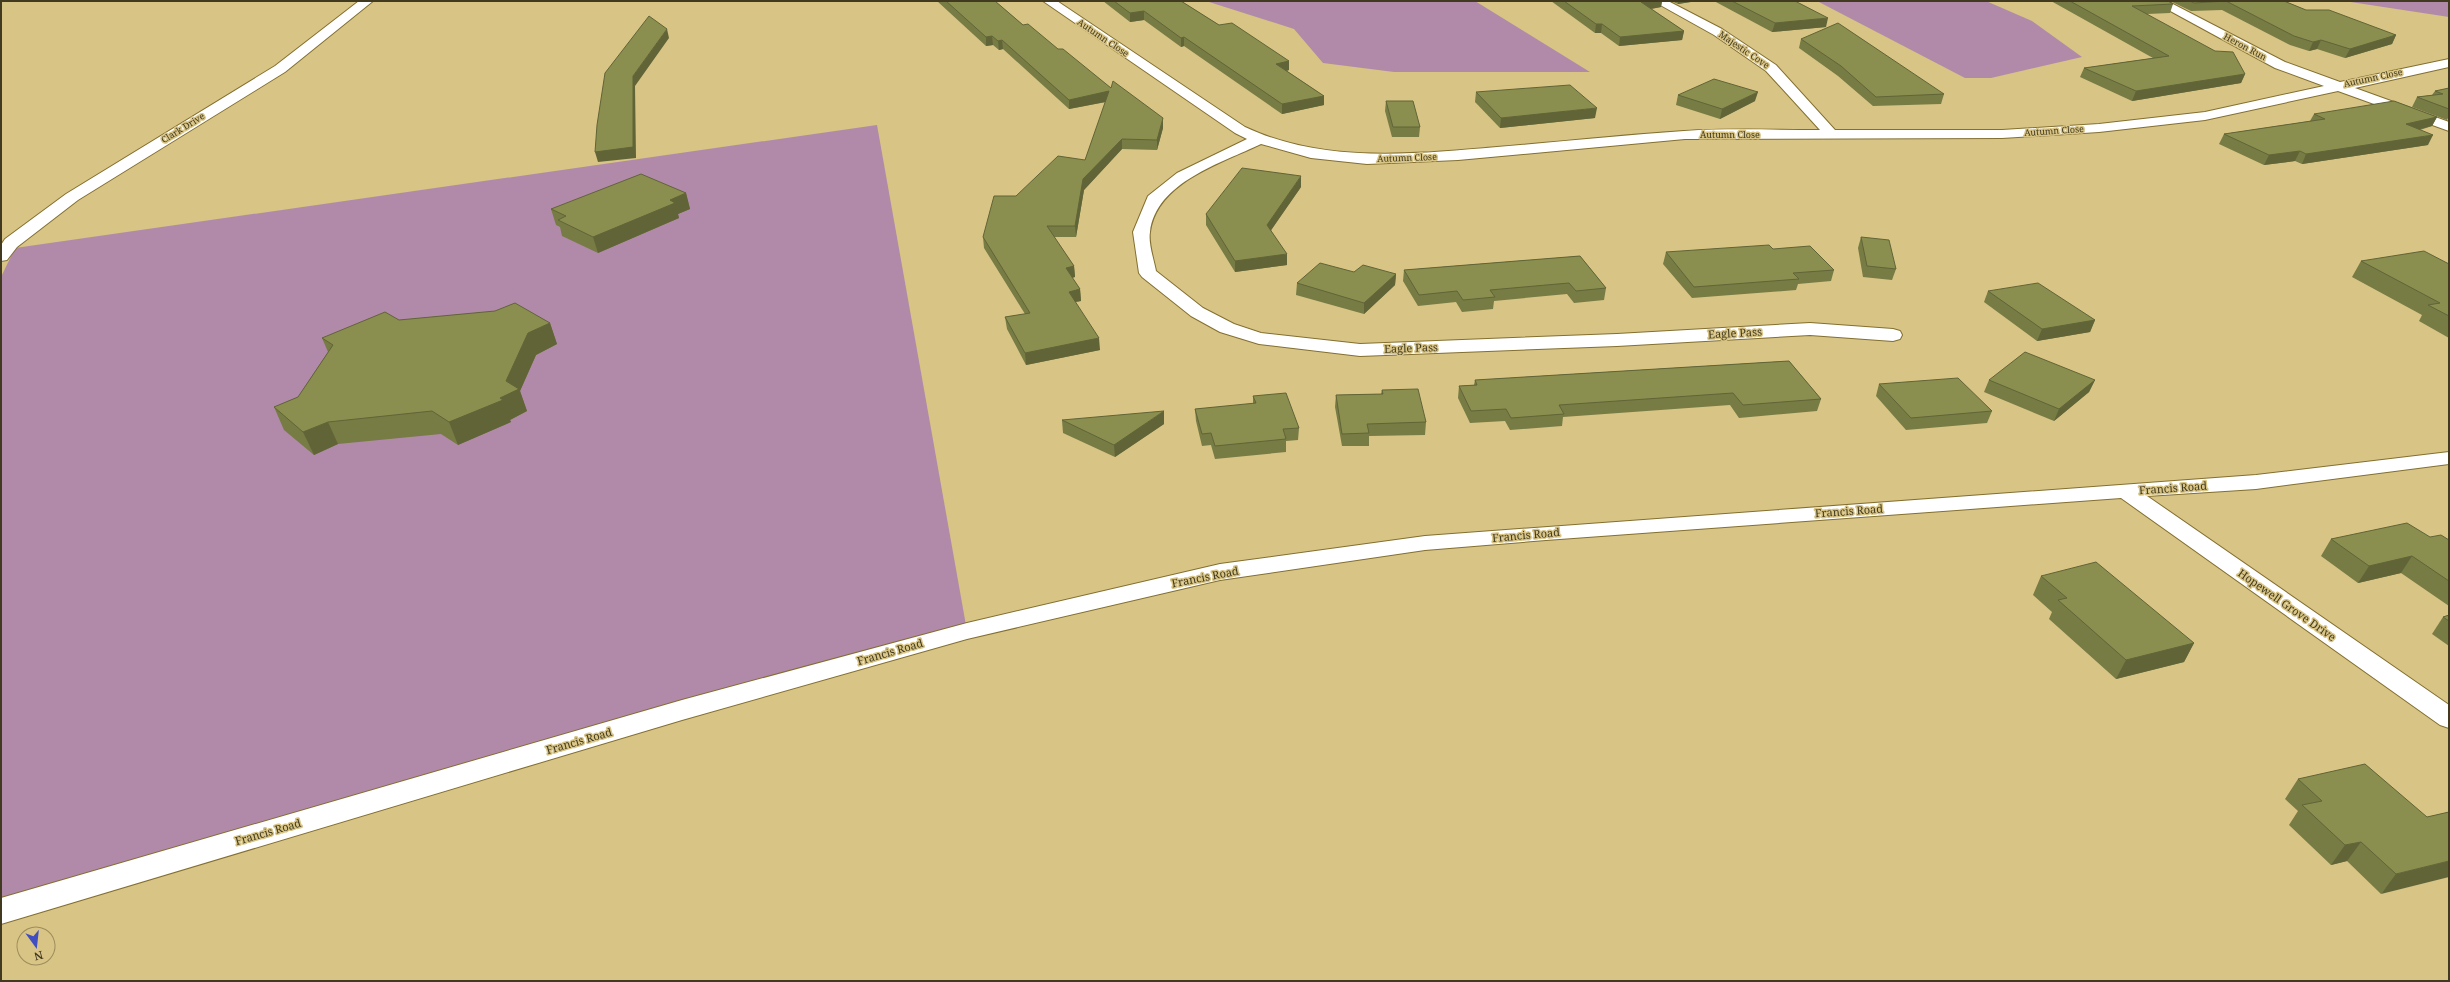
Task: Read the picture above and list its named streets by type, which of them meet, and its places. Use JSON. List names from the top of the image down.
{
  "streets": {
    "street": [
      "Autumn Close",
      "Heron Run",
      "Majestic Cove",
      "Clark Drive",
      "Eagle Pass",
      "Francis Road",
      "Hopewell Grove Drive"
    ]
  },
  "crossings": [
    ["Autumn Close", "Heron Run"],
    ["Autumn Close", "Majestic Cove"],
    ["Autumn Close", "Eagle Pass"],
    ["Francis Road", "Hopewell Grove Drive"]
  ],
  "north": "bottom"
}
